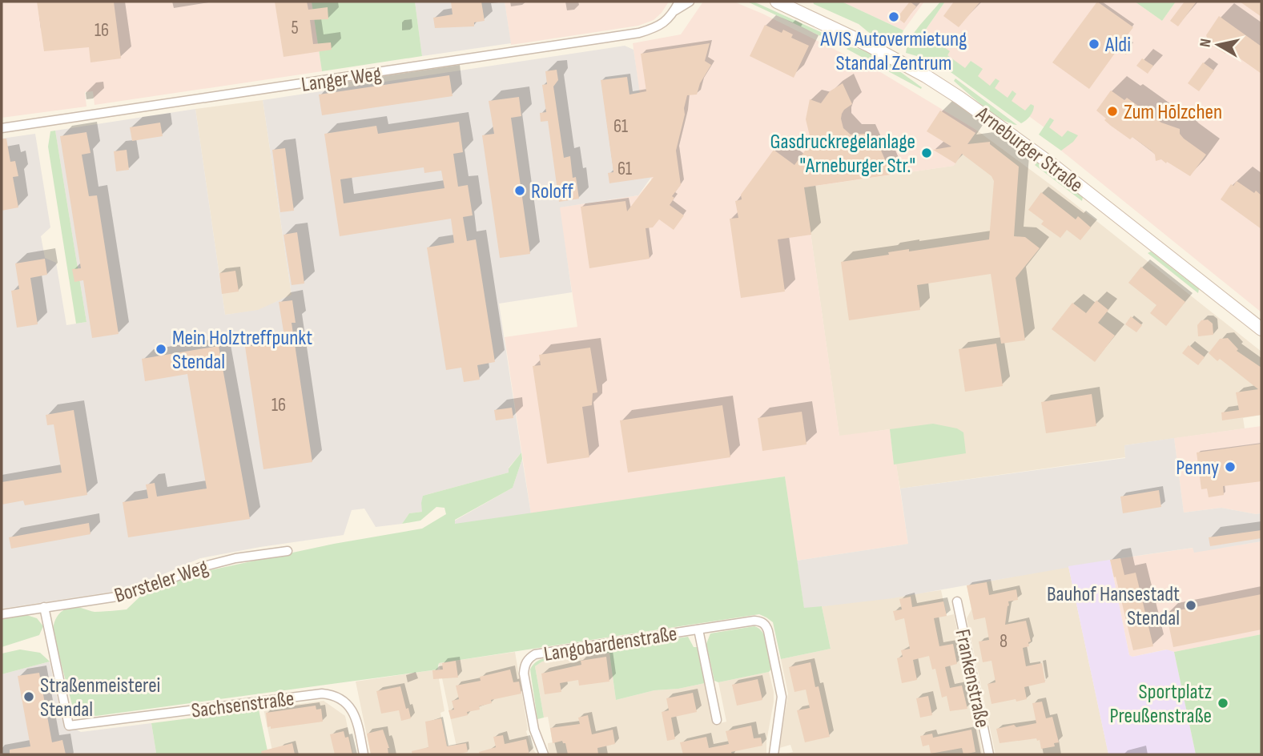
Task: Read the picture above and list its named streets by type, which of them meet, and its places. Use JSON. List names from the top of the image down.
{
  "streets": {
    "main road": ["Arneburger Straße"],
    "street": [
      "Langer Weg",
      "Borsteler Weg",
      "Langobardenstraße",
      "Frankenstraße",
      "Sachsenstraße"
    ]
  },
  "crossings": [
    ["Borsteler Weg", "Sachsenstraße"]
  ],
  "places": [
    "AVIS Autovermietung Standal Zentrum",
    "Aldi",
    "Zum Hõlzchen",
    "Gasdruckregelanlage \"Arneburger Str.\"",
    "Roloff",
    "Mein Holztreffpunkt Stendal",
    "Penny",
    "Bauhof Hansestadt Stendal",
    "Straßenmeisterei Stendal",
    "Sportplatz Preußenstraße"
  ],
  "house_numbers": [
    "5",
    "16",
    "61",
    "61",
    "16",
    "8"
  ],
  "north": "left"
}
